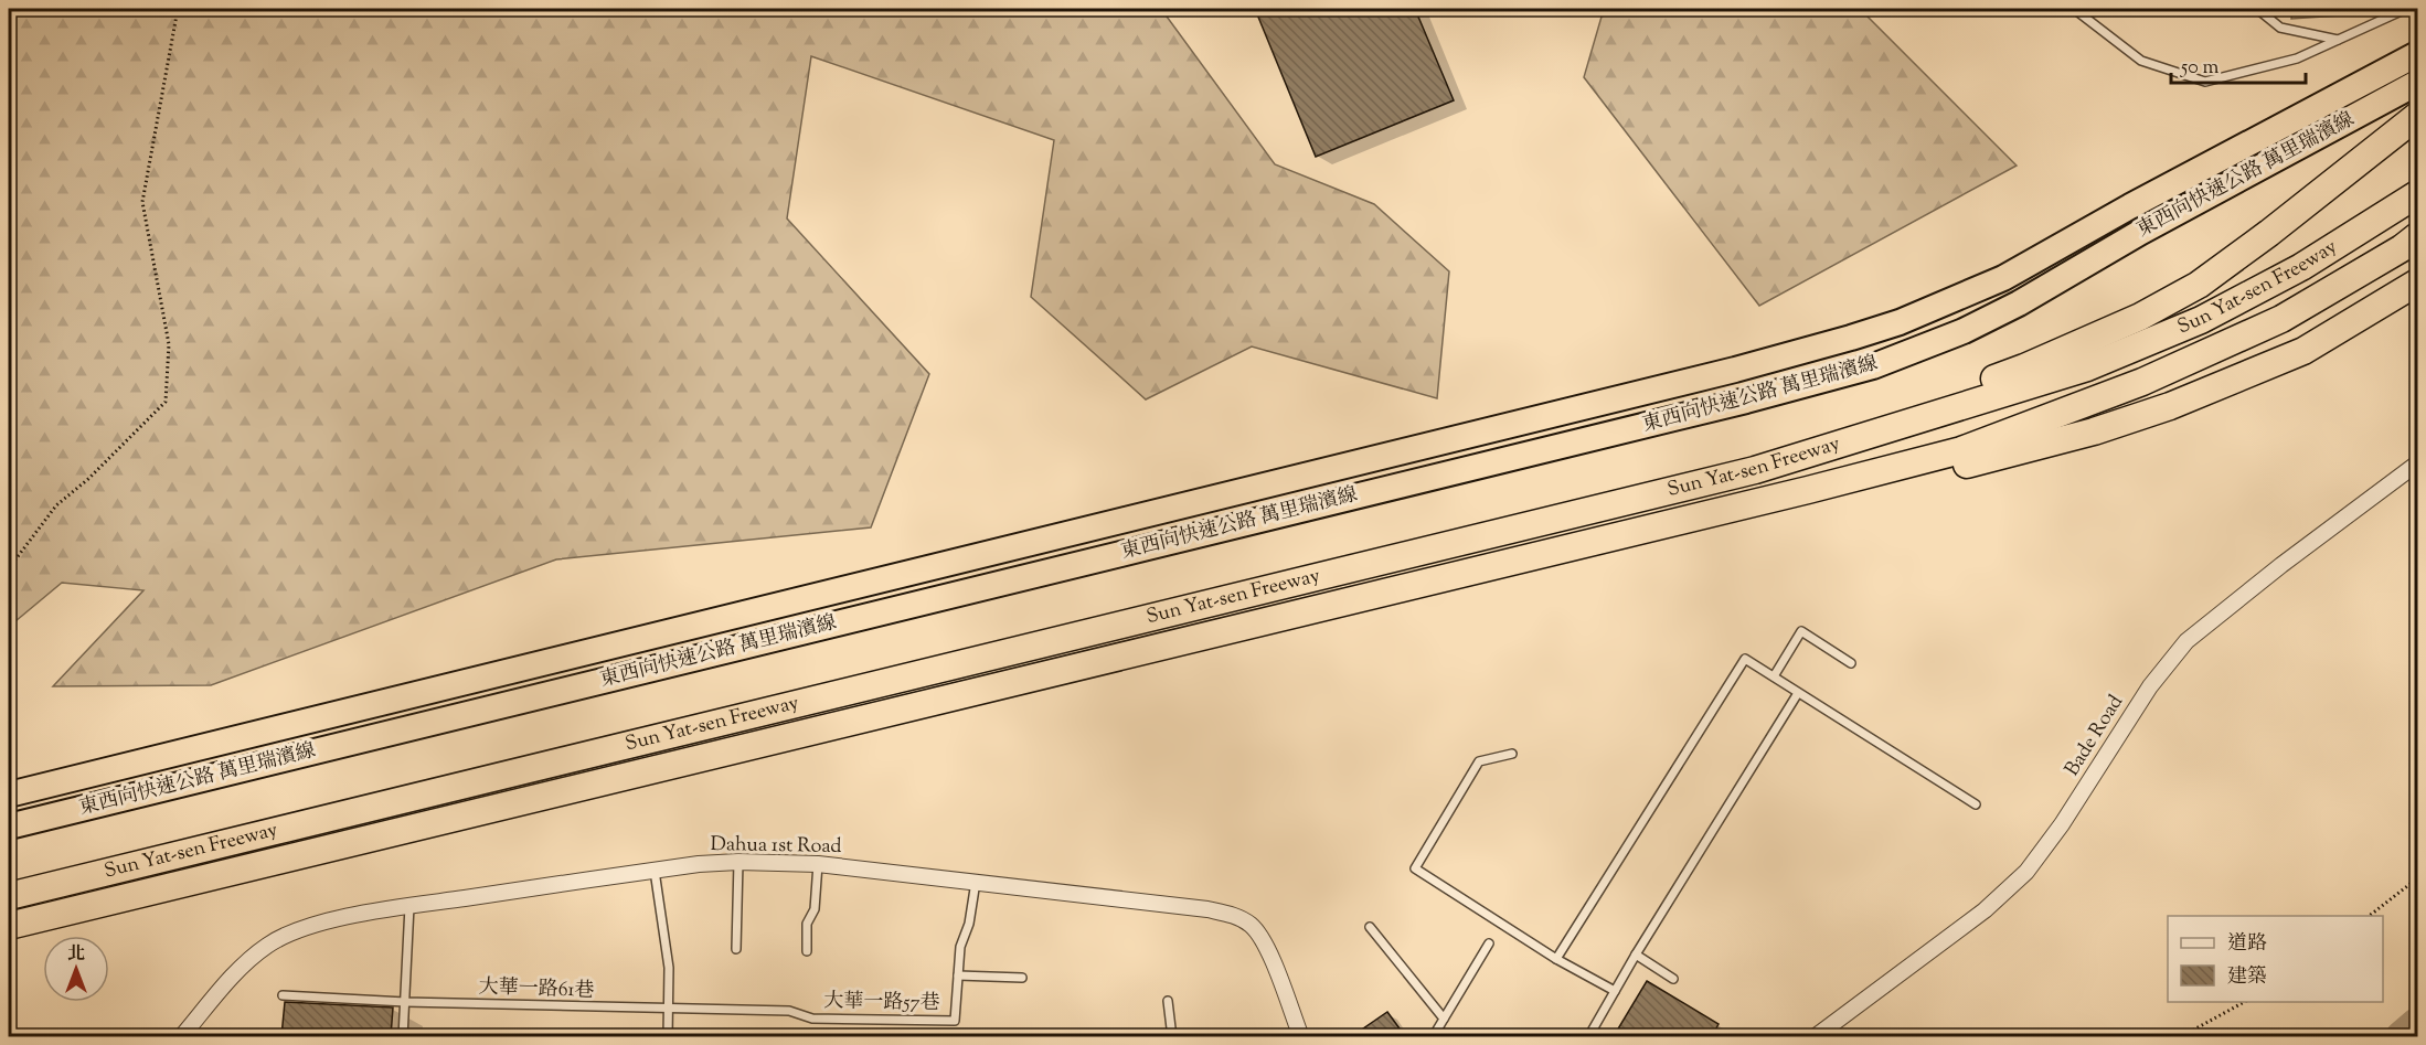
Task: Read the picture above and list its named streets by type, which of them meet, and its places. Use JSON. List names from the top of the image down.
{
  "streets": {
    "highway": ["東西向快速公路 萬里瑞濱線", "Sun Yat-sen Freeway"],
    "street": ["Bade Road", "Dahua 1st Road"],
    "lane": ["大華一路61巷", "大華一路57巷"]
  },
  "crossings": [
    ["Dahua 1st Road", "大華一路57巷"],
    ["大華一路61巷", "大華一路57巷"]
  ],
  "legend": ["道路", "建築"],
  "scale_bar": "50 m",
  "north": "top"
}
